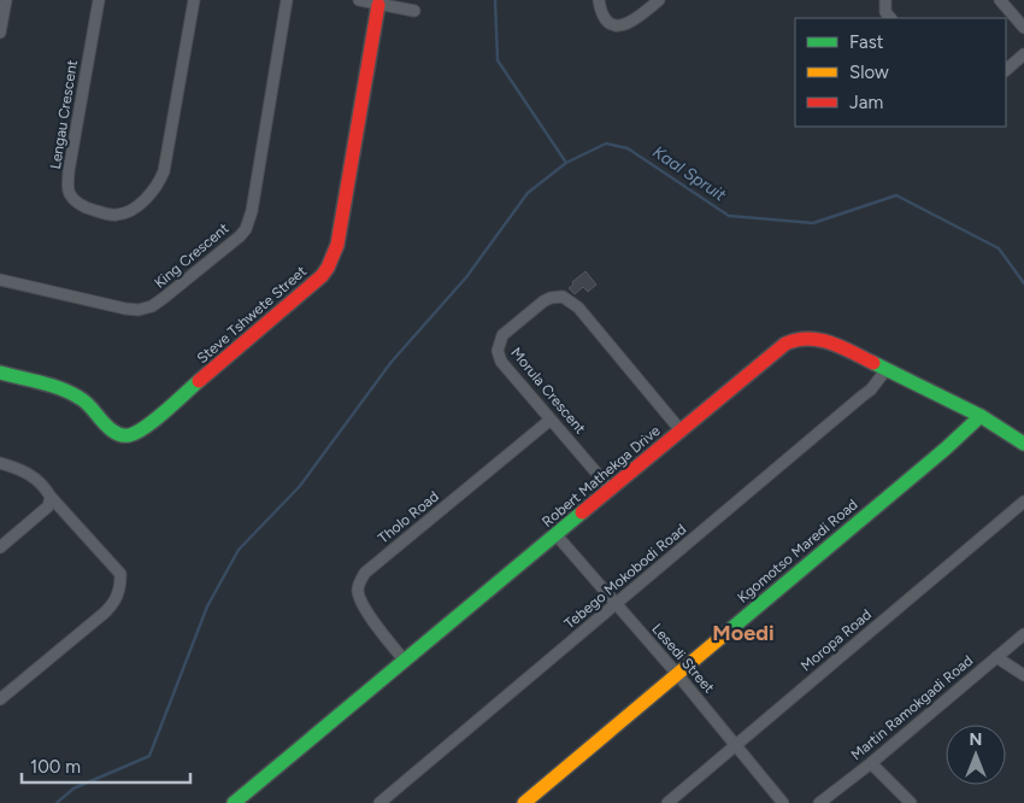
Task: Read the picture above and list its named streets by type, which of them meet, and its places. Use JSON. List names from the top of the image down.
{
  "streets": {
    "street": [
      "Lengau Crescent",
      "King Crescent",
      "Steve Tshwete Street",
      "Morula Crescent",
      "Robert Mathekga Drive",
      "Tholo Road",
      "Kgomotso Maredi Road",
      "Tebego Mokobodi Road",
      "Moropa Road",
      "Lesedi Street",
      "Martin Ramokgadi Road"
    ]
  },
  "crossings": [
    ["Morula Crescent", "Robert Mathekga Drive"],
    ["Morula Crescent", "Tholo Road"],
    ["Robert Mathekga Drive", "Tholo Road"],
    ["Robert Mathekga Drive", "Kgomotso Maredi Road"],
    ["Robert Mathekga Drive", "Tebego Mokobodi Road"],
    ["Robert Mathekga Drive", "Lesedi Street"],
    ["Kgomotso Maredi Road", "Lesedi Street"],
    ["Tebego Mokobodi Road", "Lesedi Street"],
    ["Moropa Road", "Lesedi Street"]
  ],
  "districts": ["Moedi"],
  "water": ["Kaal Spruit"],
  "legend": ["Fast", "Slow", "Jam"],
  "scale_bar": "100 m",
  "north": "top"
}
